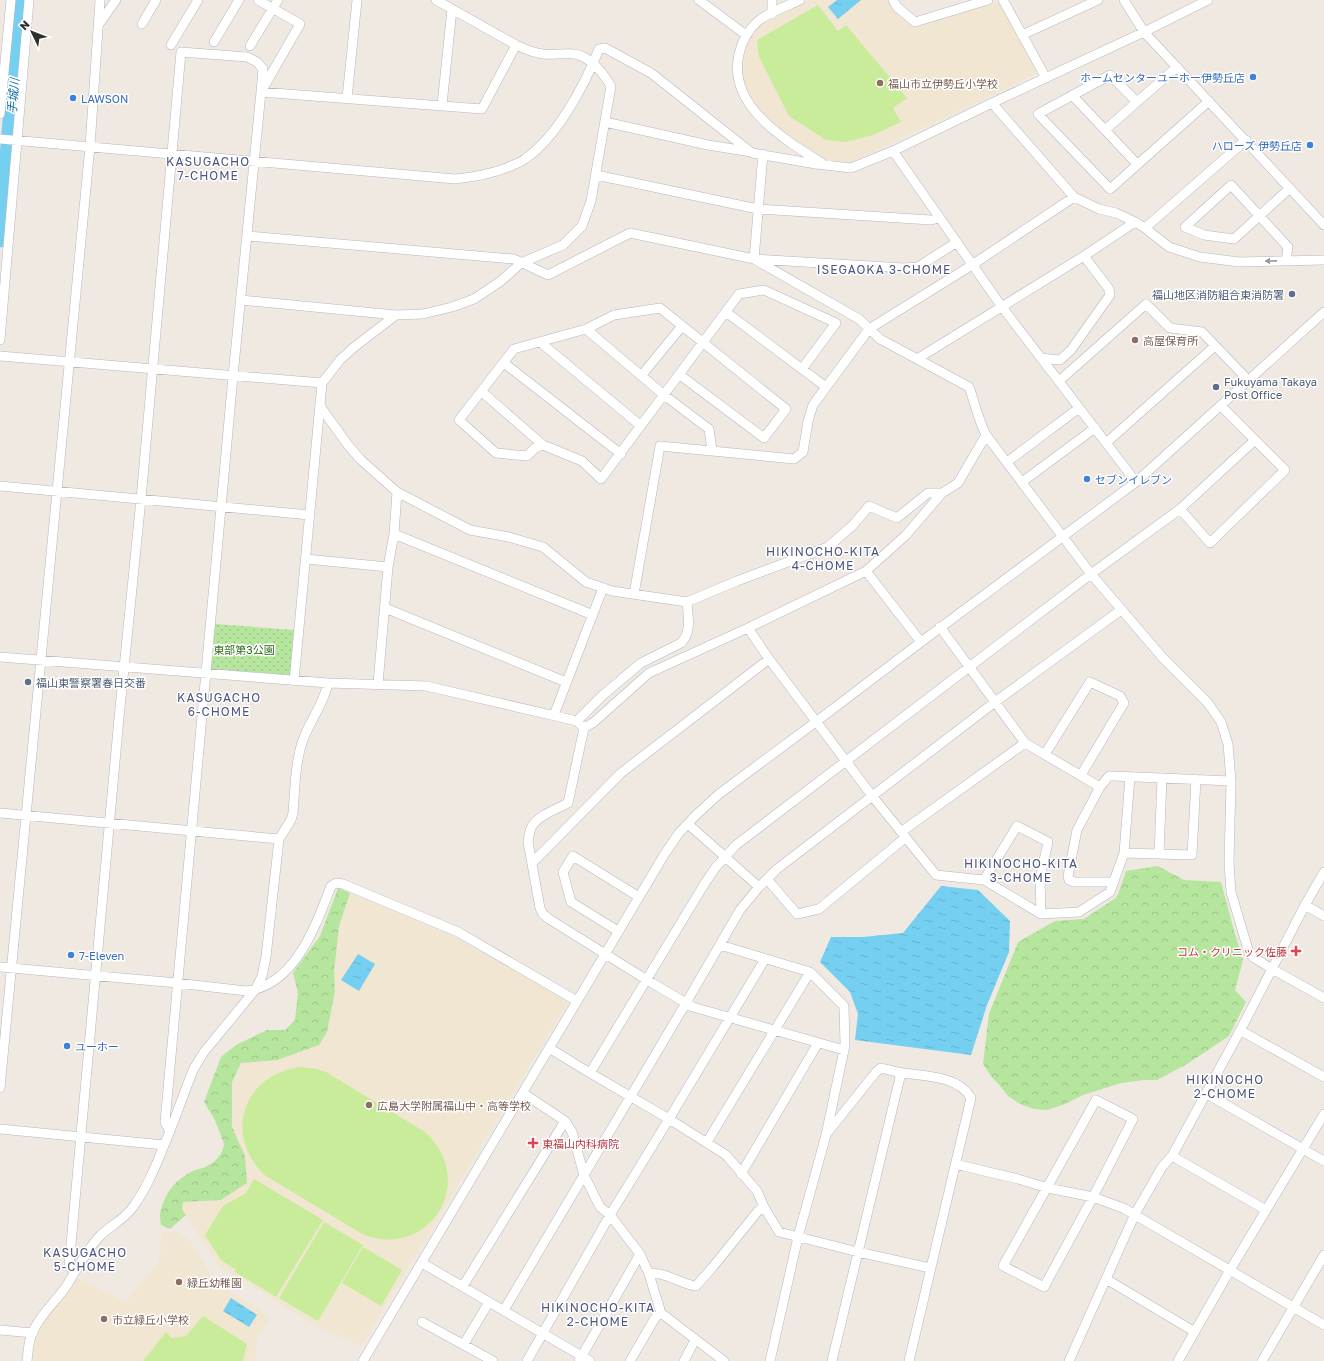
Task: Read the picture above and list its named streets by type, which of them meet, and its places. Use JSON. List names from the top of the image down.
{
  "districts": [
    "KASUGACHO 7-CHOME",
    "ISEGAOKA 3-CHOME",
    "HIKINOCHO-KITA 4-CHOME",
    "KASUGACHO 6-CHOME",
    "HIKINOCHO-KITA 3-CHOME",
    "HIKINOCHO 2-CHOME",
    "KASUGACHO 5-CHOME",
    "HIKINOCHO-KITA 2-CHOME"
  ],
  "water": ["手城川"],
  "parks": ["東部第3公園"],
  "places": {
    "other": [
      "ホームセンターユーホー伊勢丘店",
      "福山市立伊勢丘小学校",
      "LAWSON",
      "ハローズ 伊勢丘店",
      "福山地区消防組合東消防署",
      "高屋保育所",
      "Fukuyama Takaya Post Office",
      "セブンイレブン",
      "福山東警察署春日交番",
      "7-Eleven",
      "ユーホー",
      "広島大学附属福山中・高等学校",
      "緑丘幼稚園",
      "市立緑丘小学校"
    ],
    "health": ["コム・クリニック佐藤", "東福山内科病院"]
  },
  "north": "top left"
}
